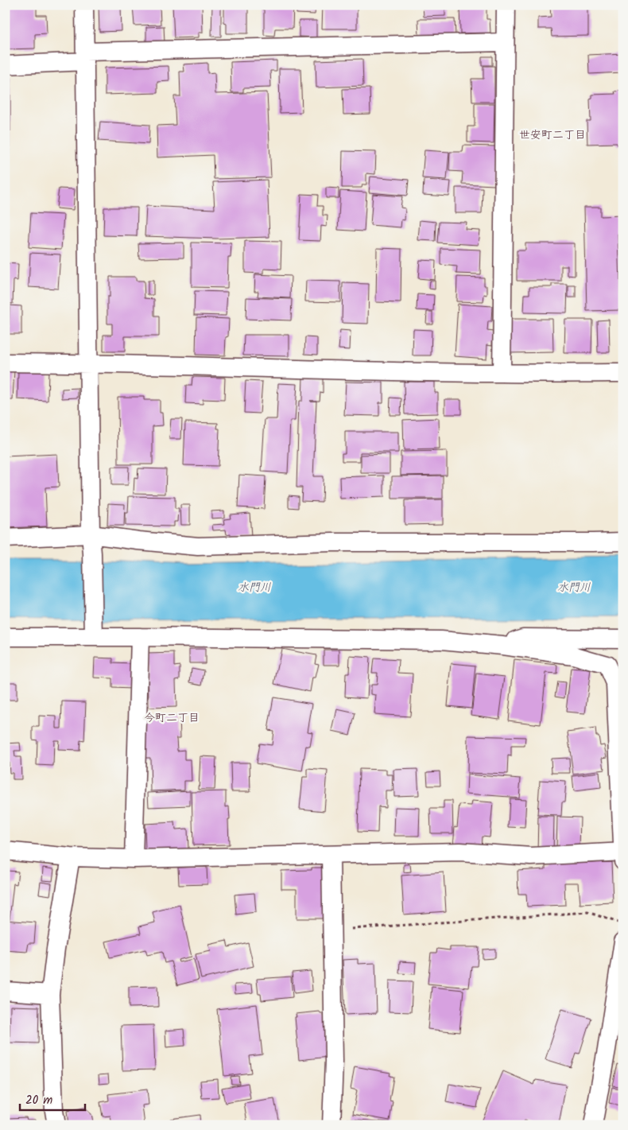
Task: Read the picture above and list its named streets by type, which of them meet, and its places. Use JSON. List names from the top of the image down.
{
  "districts": ["世安町二丁目", "今町二丁目"],
  "water": ["水門川"],
  "scale_bar": "20 m"
}
